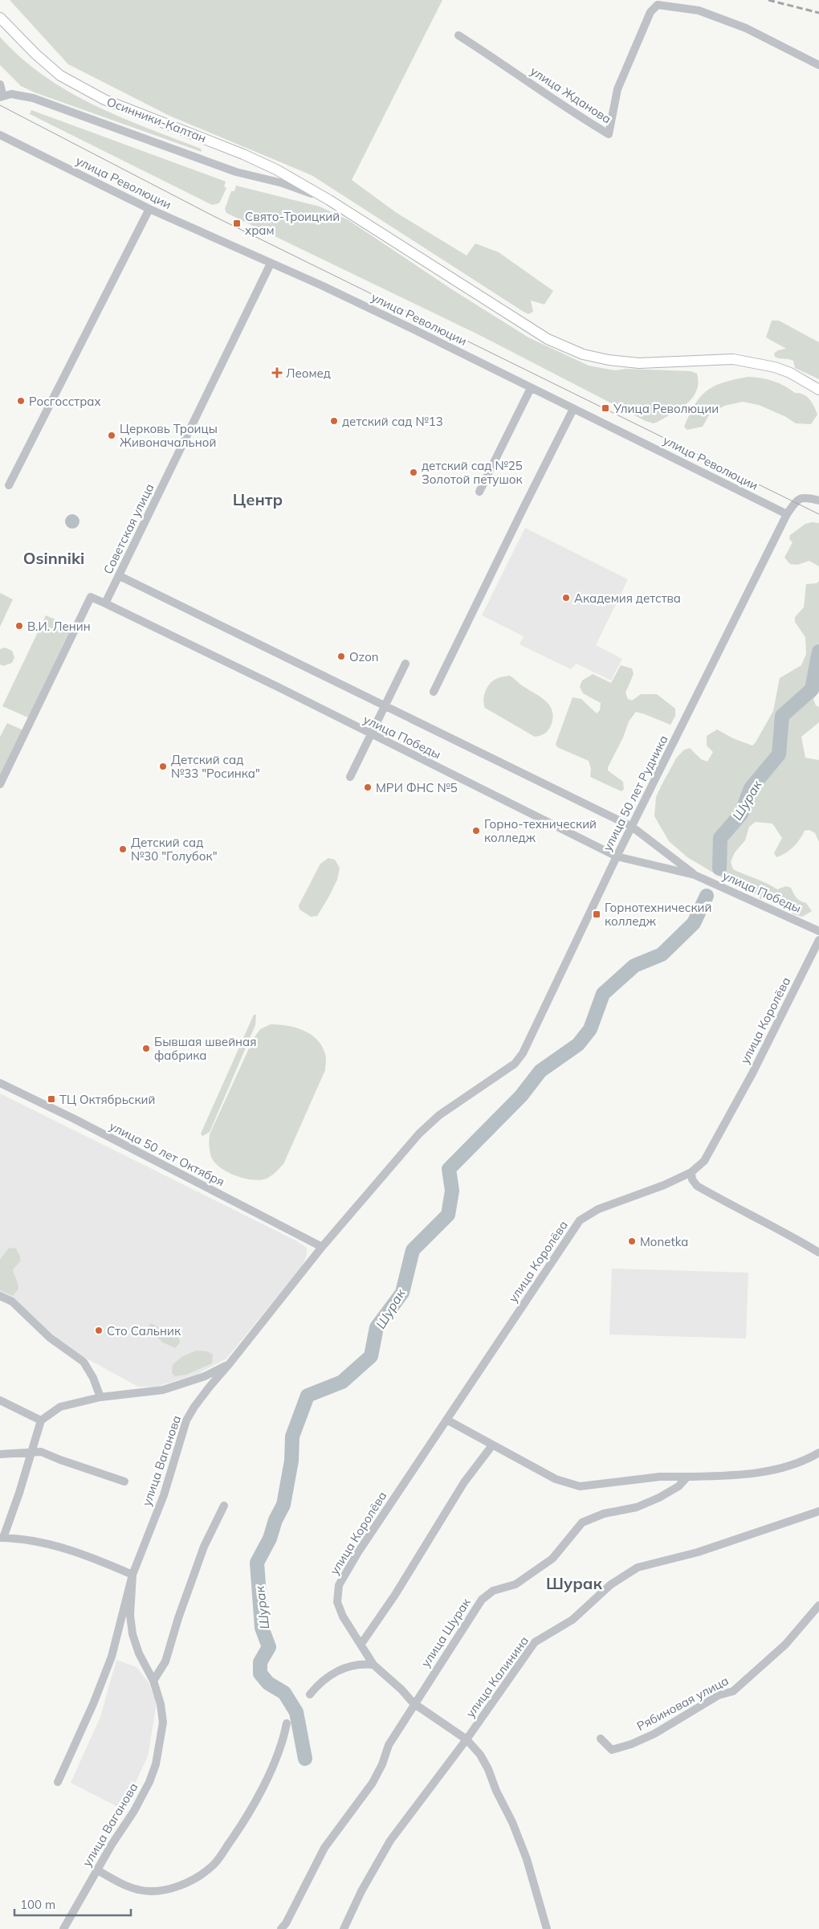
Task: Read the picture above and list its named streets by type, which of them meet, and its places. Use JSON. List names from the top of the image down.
{
  "streets": {
    "main road": ["Осинники-Калтан"],
    "street": [
      "улица Жданова",
      "улица Революции",
      "Советская улица",
      "улица Победы",
      "улица 50 лет Рудника",
      "улица Королёва",
      "улица 50 лет Октября",
      "улица Ваганова",
      "улица Шурак",
      "улица Калинина",
      "Рябиновая улица"
    ]
  },
  "crossings": [
    ["улица Революции", "Советская улица"],
    ["улица Революции", "улица 50 лет Рудника"],
    ["Советская улица", "улица Победы"],
    ["улица Победы", "улица 50 лет Рудника"],
    ["улица 50 лет Рудника", "улица 50 лет Октября"],
    ["улица 50 лет Рудника", "улица Ваганова"],
    ["улица 50 лет Октября", "улица Ваганова"]
  ],
  "districts": ["Центр", "Osinniki", "Шурак"],
  "water": ["Шурак"],
  "places": {
    "transit": [
      "Свято-Троицкий храм",
      "Улица Революции",
      "Горнотехнический колледж",
      "ТЦ Октябрьский"
    ],
    "health": ["Леомед"],
    "other": [
      "Росгосстрах",
      "детский сад №13",
      "Церковь Троицы Живоначальной",
      "детский сад №25 Золотой петушок",
      "Академия детства",
      "В.И. Ленин",
      "Ozon",
      "Детский сад №33 \"Росинка\"",
      "МРИ ФНС №5",
      "Горно-технический колледж",
      "Детский сад №30 \"Голубок\"",
      "Бывшая швейная фабрика",
      "Monetka",
      "Сто Сальник"
    ]
  },
  "scale_bar": "100 m"
}
